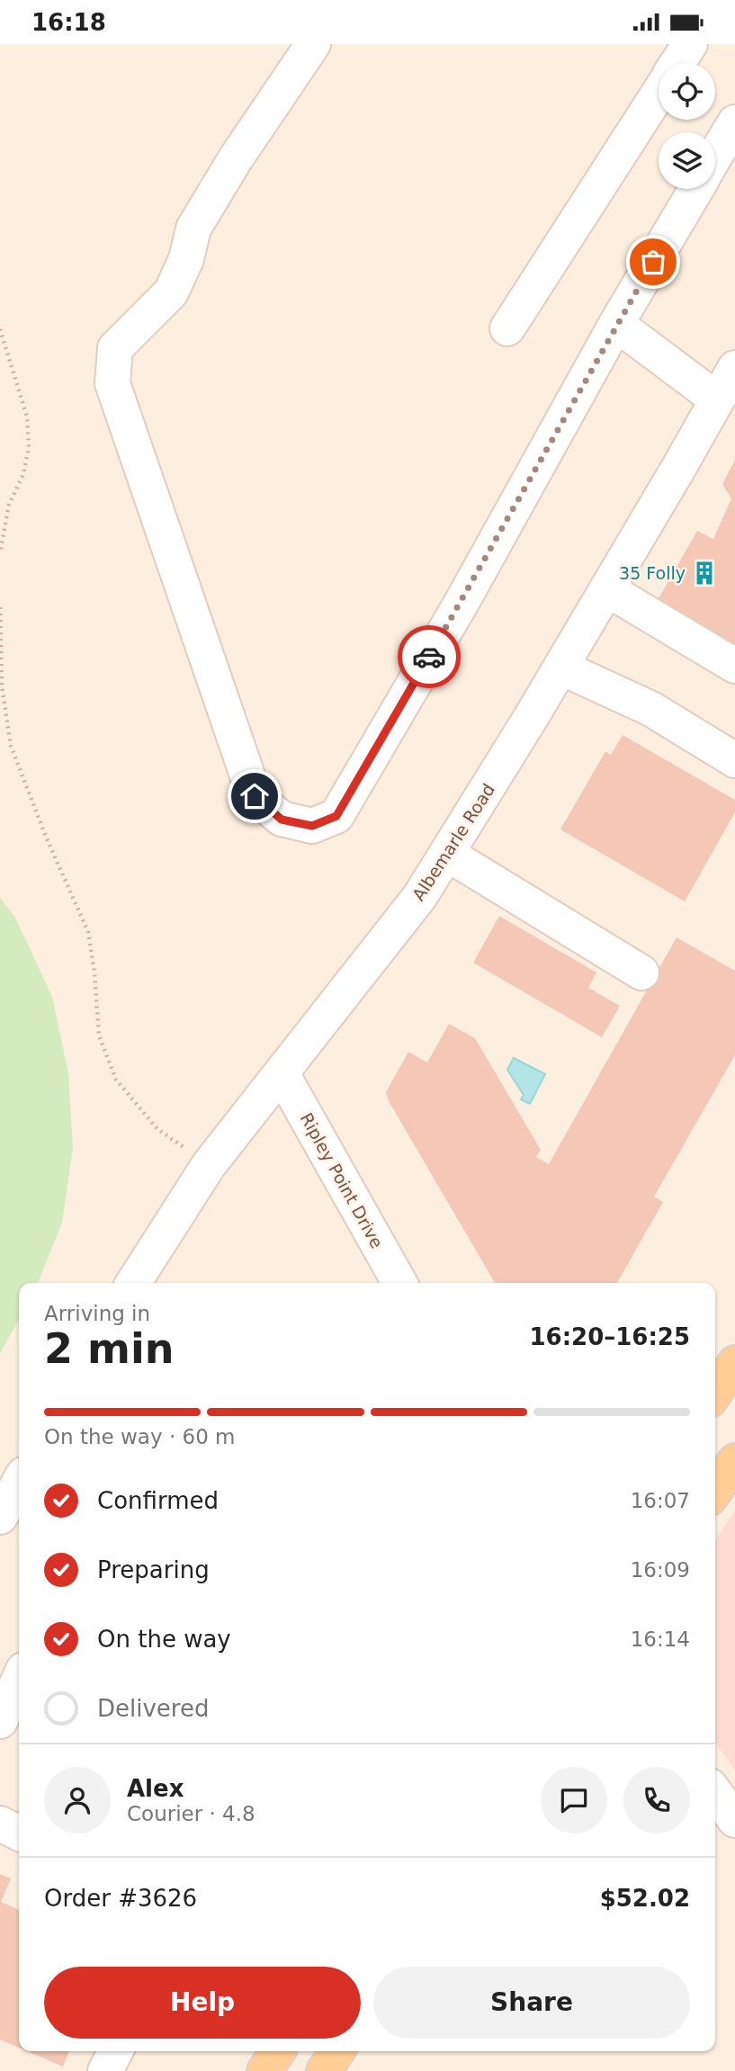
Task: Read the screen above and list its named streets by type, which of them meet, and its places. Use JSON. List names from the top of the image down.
{
  "streets": {
    "street": ["Albemarle Road", "Ripley Point Drive"]
  },
  "crossings": [
    ["Albemarle Road", "Ripley Point Drive"]
  ],
  "places": {
    "building": ["35 Folly"]
  },
  "page": {
    "status": "16:18",
    "heading": ["2 min", "Arriving in", "16:20–16:25"],
    "panel": [
      "Alex",
      "Courier · 4.8",
      "Order #3626",
      "$52.02"
    ],
    "bar": "On the way · 60 m",
    "list": [
      ["Confirmed", "16:07"],
      ["Preparing", "16:09"],
      ["On the way", "16:14"],
      "Delivered"
    ],
    "buttons": ["Help", "Share"]
  }
}
